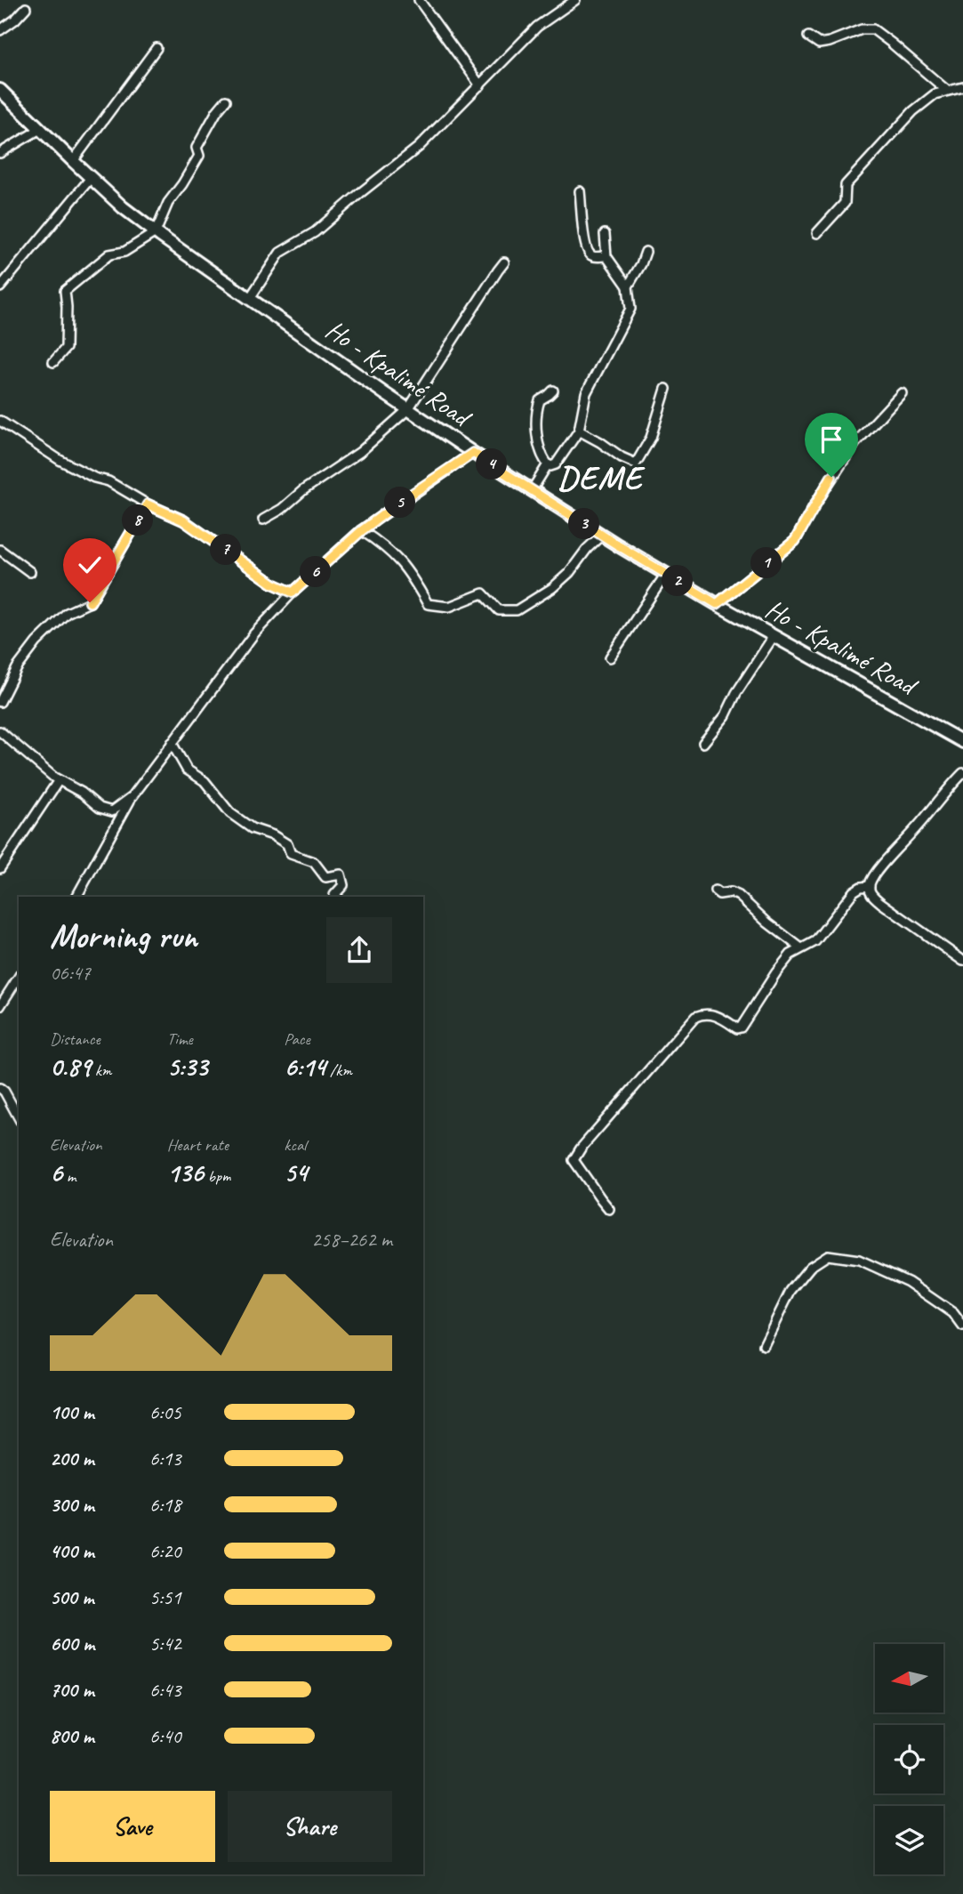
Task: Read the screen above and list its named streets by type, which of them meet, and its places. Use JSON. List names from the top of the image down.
{
  "streets": {
    "main road": ["Ho - Kpalimé Road"]
  },
  "districts": ["DEME"],
  "north": "left",
  "page": {
    "pins": [
      "4",
      "5",
      "8",
      "3",
      "7",
      "1",
      "6",
      "2"
    ],
    "heading": ["Morning run", "06:47"],
    "stats": [
      ["Distance", "0.89 km"],
      ["Time", "5:33"],
      ["Pace", "6:14 /km"],
      ["Elevation", "6 m"],
      ["Heart rate", "136 bpm"],
      ["kcal", "54"]
    ],
    "chart": ["Elevation", "258–262 m"],
    "list": [
      {
        "name": "100 m",
        "note": "6:05"
      },
      {
        "name": "200 m",
        "note": "6:13"
      },
      {
        "name": "300 m",
        "note": "6:18"
      },
      {
        "name": "400 m",
        "note": "6:20"
      },
      {
        "name": "500 m",
        "note": "5:51"
      },
      {
        "name": "600 m",
        "note": "5:42"
      },
      {
        "name": "700 m",
        "note": "6:43"
      },
      {
        "name": "800 m",
        "note": "6:40"
      }
    ],
    "buttons": ["Save", "Share"]
  }
}
